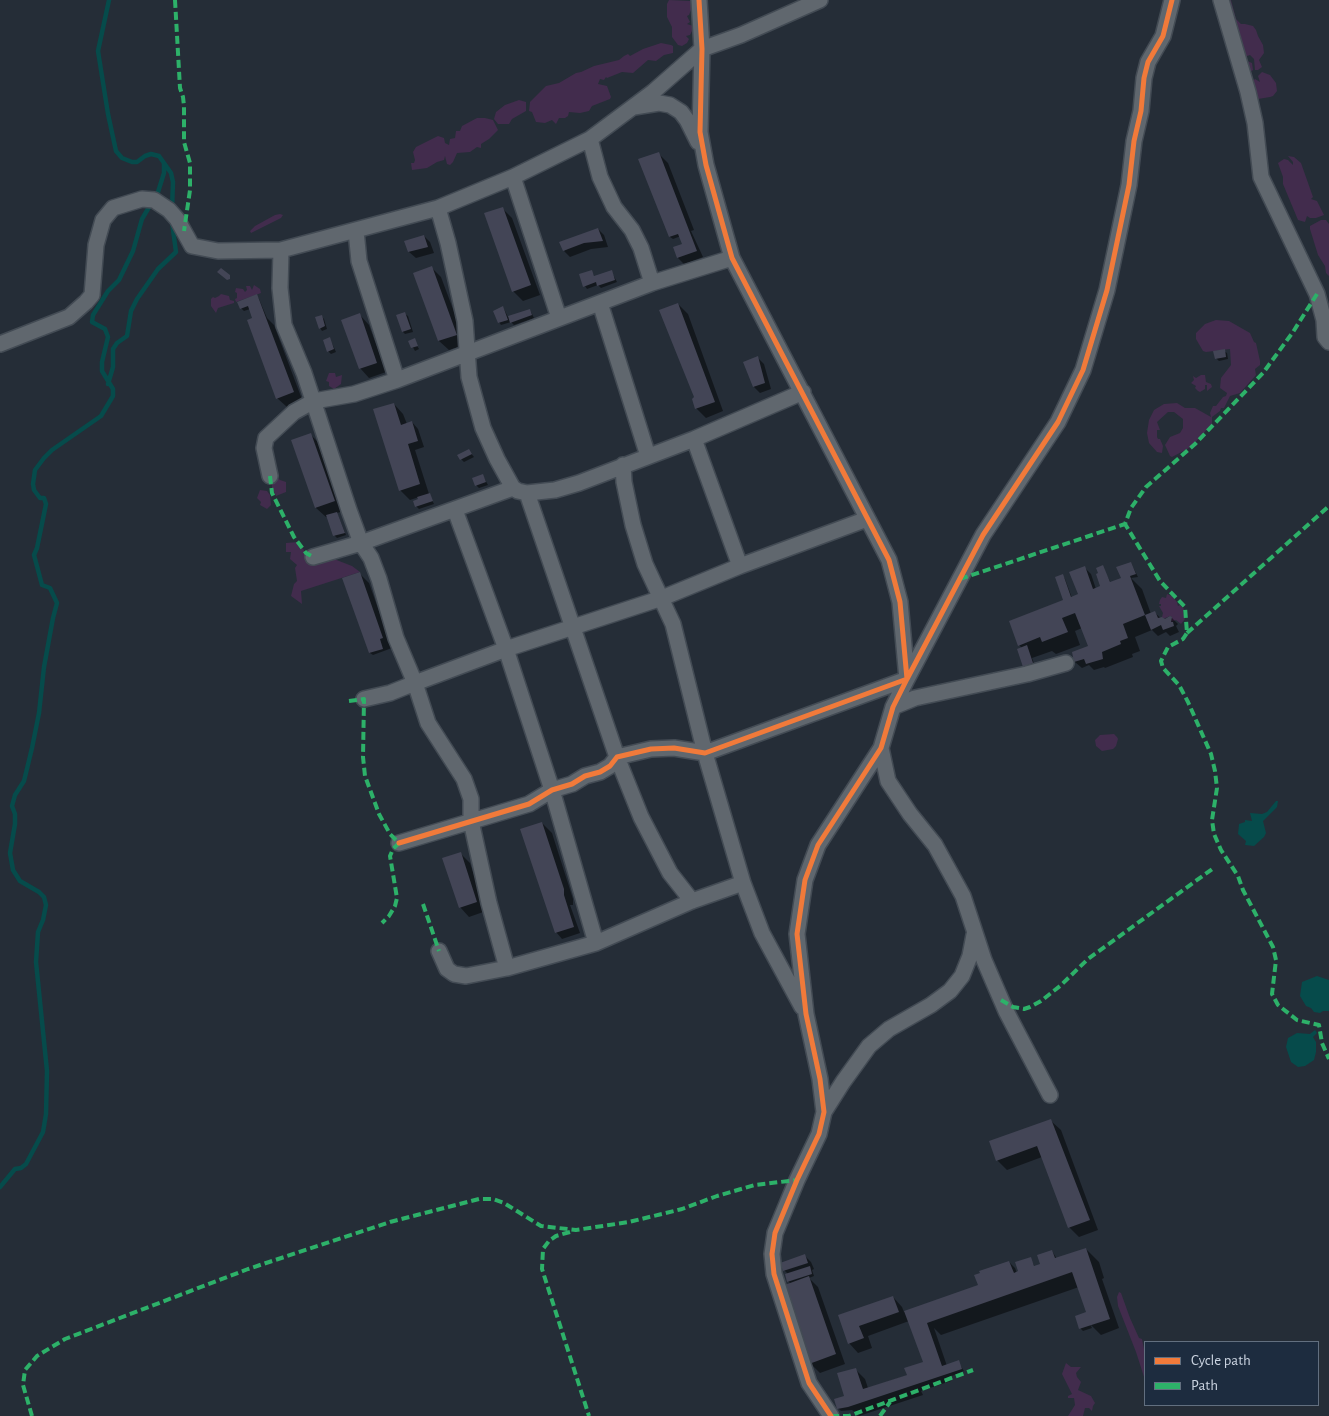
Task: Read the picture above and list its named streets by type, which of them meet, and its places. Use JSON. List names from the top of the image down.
{
  "legend": ["Cycle path", "Path"]
}
